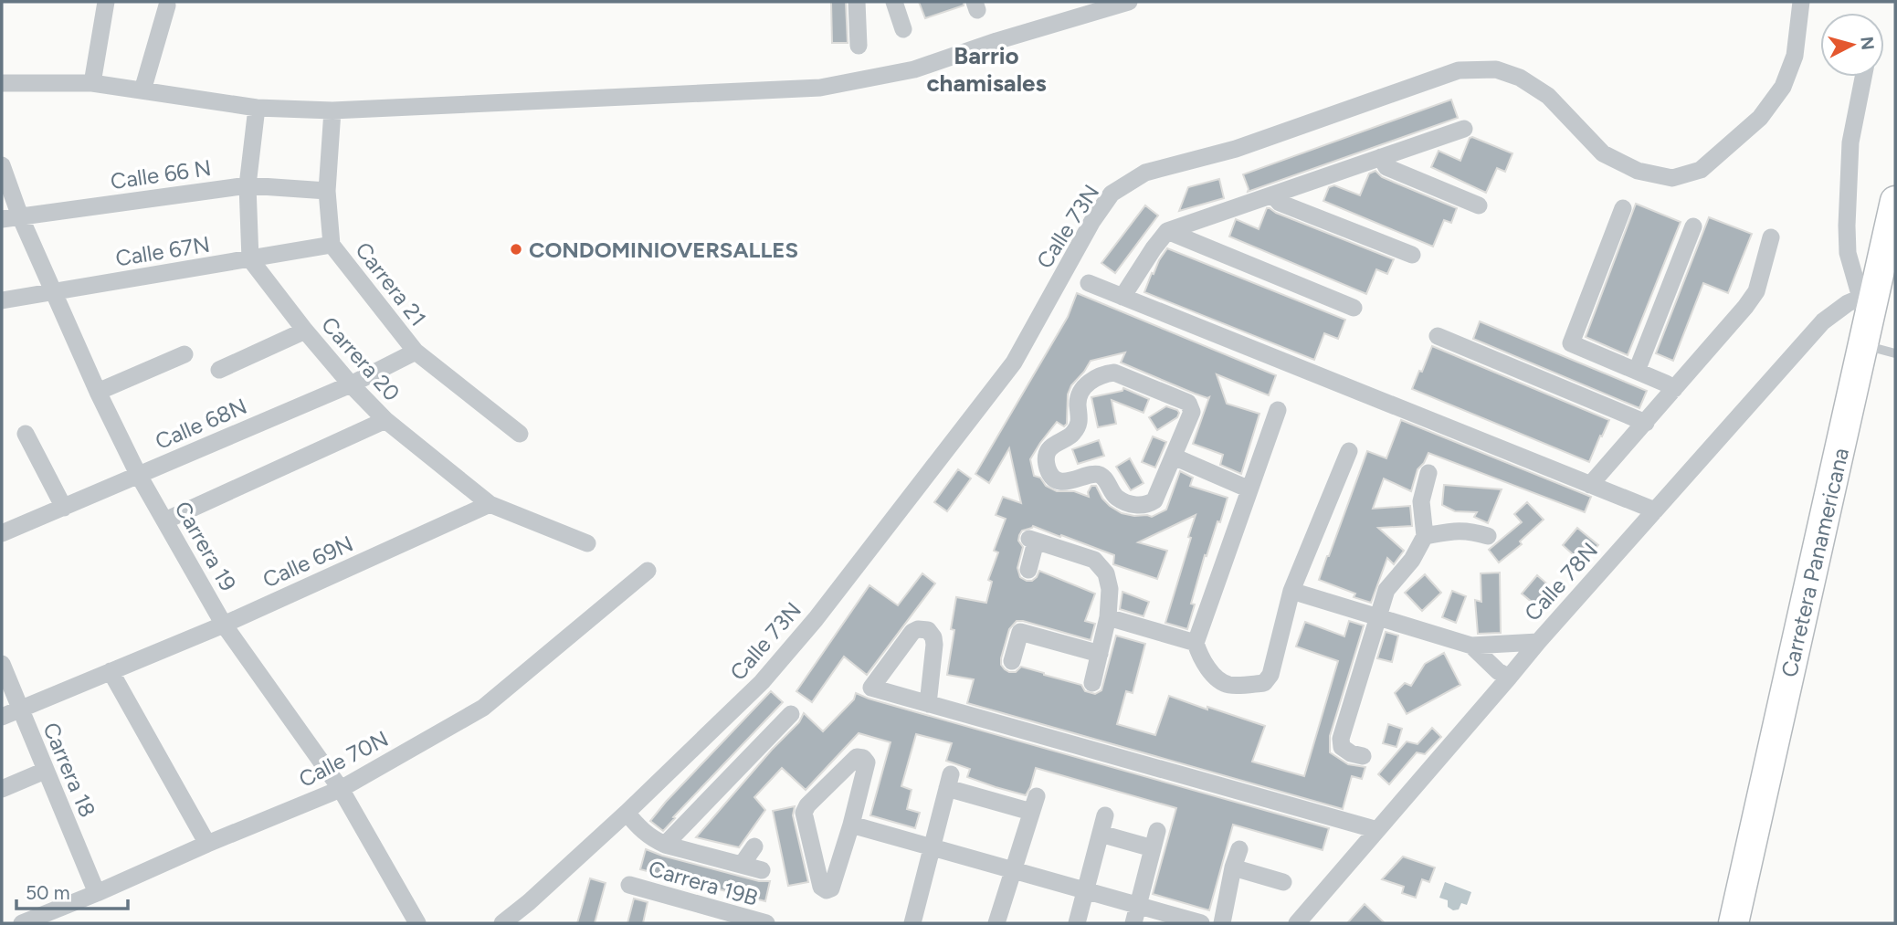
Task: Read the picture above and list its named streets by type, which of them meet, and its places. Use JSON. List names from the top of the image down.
{
  "streets": {
    "highway": ["Carretera Panamericana"],
    "street": [
      "Calle 66 N",
      "Calle 73N",
      "Calle 67N",
      "Carrera 21",
      "Carrera 20",
      "Calle 68N",
      "Carrera 19",
      "Calle 69N",
      "Calle 78N",
      "Calle 70N",
      "Carrera 18",
      "Carrera 19B"
    ]
  },
  "crossings": [
    ["Calle 66 N", "Carrera 21"],
    ["Calle 66 N", "Carrera 19"],
    ["Calle 67N", "Carrera 21"],
    ["Calle 67N", "Carrera 20"],
    ["Calle 67N", "Carrera 19"],
    ["Carrera 21", "Calle 68N"],
    ["Carrera 20", "Calle 68N"],
    ["Carrera 20", "Calle 69N"],
    ["Calle 68N", "Carrera 19"],
    ["Carrera 19", "Calle 69N"],
    ["Carrera 19", "Calle 70N"],
    ["Calle 69N", "Carrera 18"],
    ["Carretera Panamericana", "Calle 78N"],
    ["Calle 70N", "Carrera 18"]
  ],
  "districts": ["Barrio chamisales"],
  "places": ["CONDOMINIOVERSALLES"],
  "scale_bar": "50 m",
  "north": "right"
}
